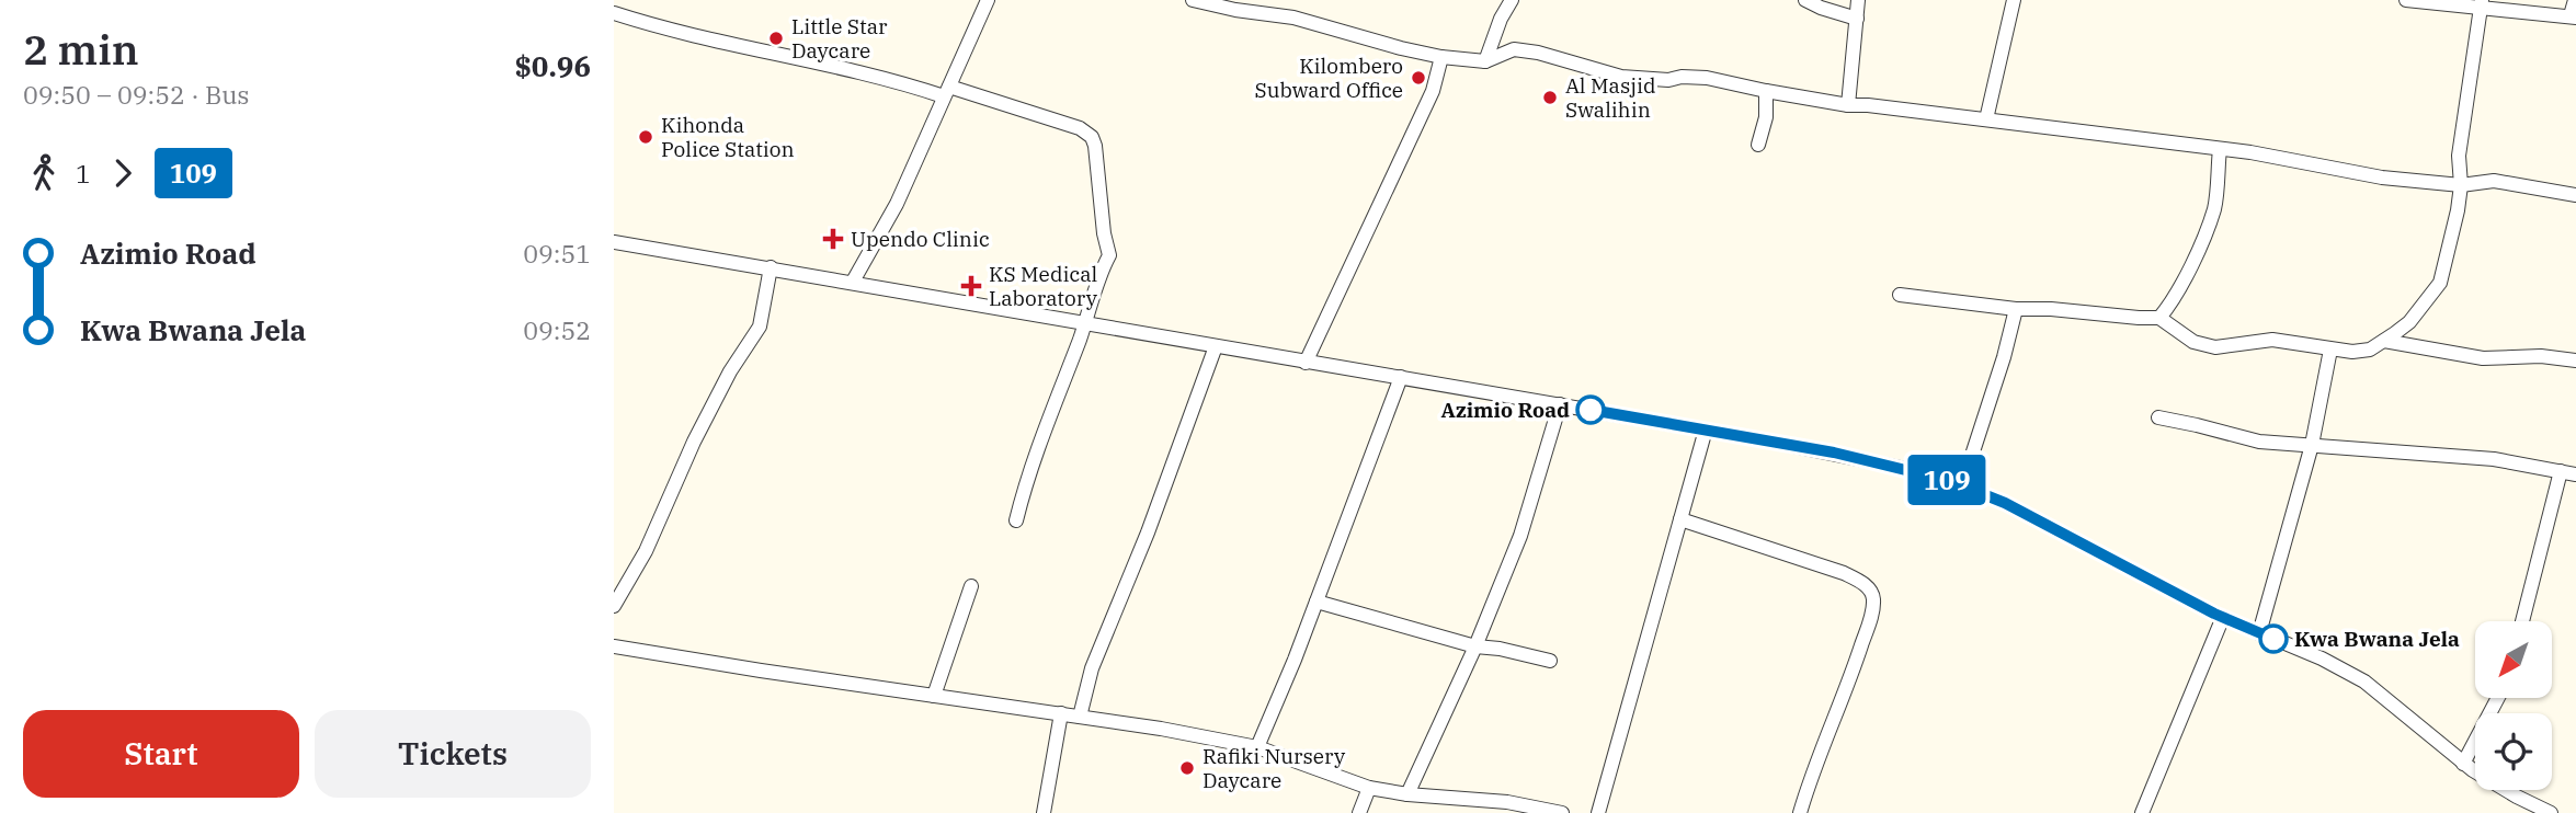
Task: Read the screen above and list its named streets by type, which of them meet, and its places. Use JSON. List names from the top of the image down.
{
  "places": {
    "other": [
      "Little Star Daycare",
      "Kilombero Subward Office",
      "Al Masjid Swalihin",
      "Kihonda Police Station",
      "Azimio Road",
      "Kwa Bwana Jela",
      "Rafiki Nursery Daycare"
    ],
    "health": ["Upendo Clinic", "KS Medical Laboratory"]
  },
  "lines": ["bus line 109"],
  "north": "bottom left",
  "page": {
    "heading": ["2 min", "09:50 – 09:52 · Bus", "$0.96"],
    "on_map": "109",
    "legs": ["1", "109"],
    "list": [
      {
        "name": "Azimio Road",
        "value": "09:51"
      },
      {
        "name": "Kwa Bwana Jela",
        "value": "09:52"
      }
    ],
    "buttons": ["Start", "Tickets"]
  }
}
